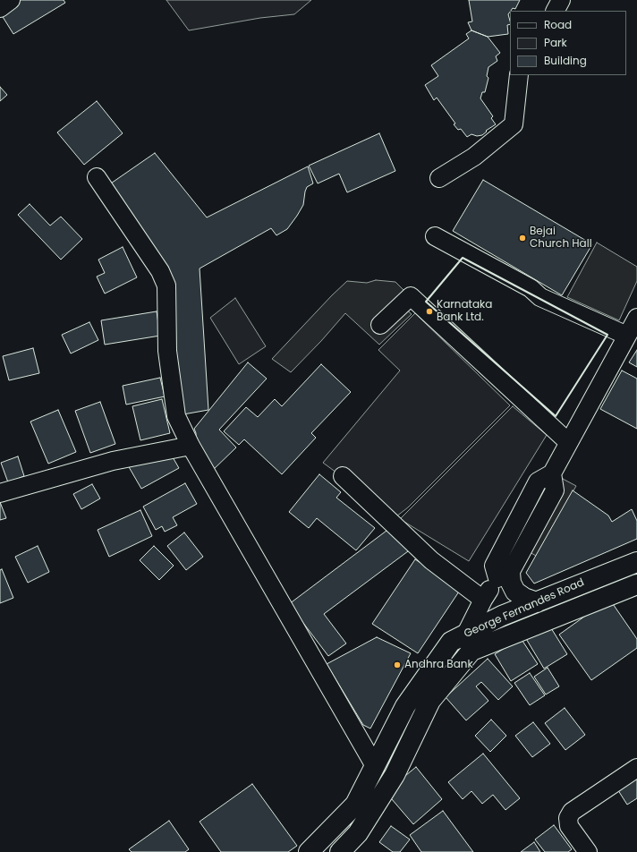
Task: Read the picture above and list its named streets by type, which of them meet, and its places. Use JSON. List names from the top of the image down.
{
  "streets": {
    "main road": ["George Fernandes Road"]
  },
  "places": ["Bejai Church Hall", "Karnataka Bank Ltd.", "Andhra Bank"],
  "legend": ["Road", "Park", "Building"]
}
